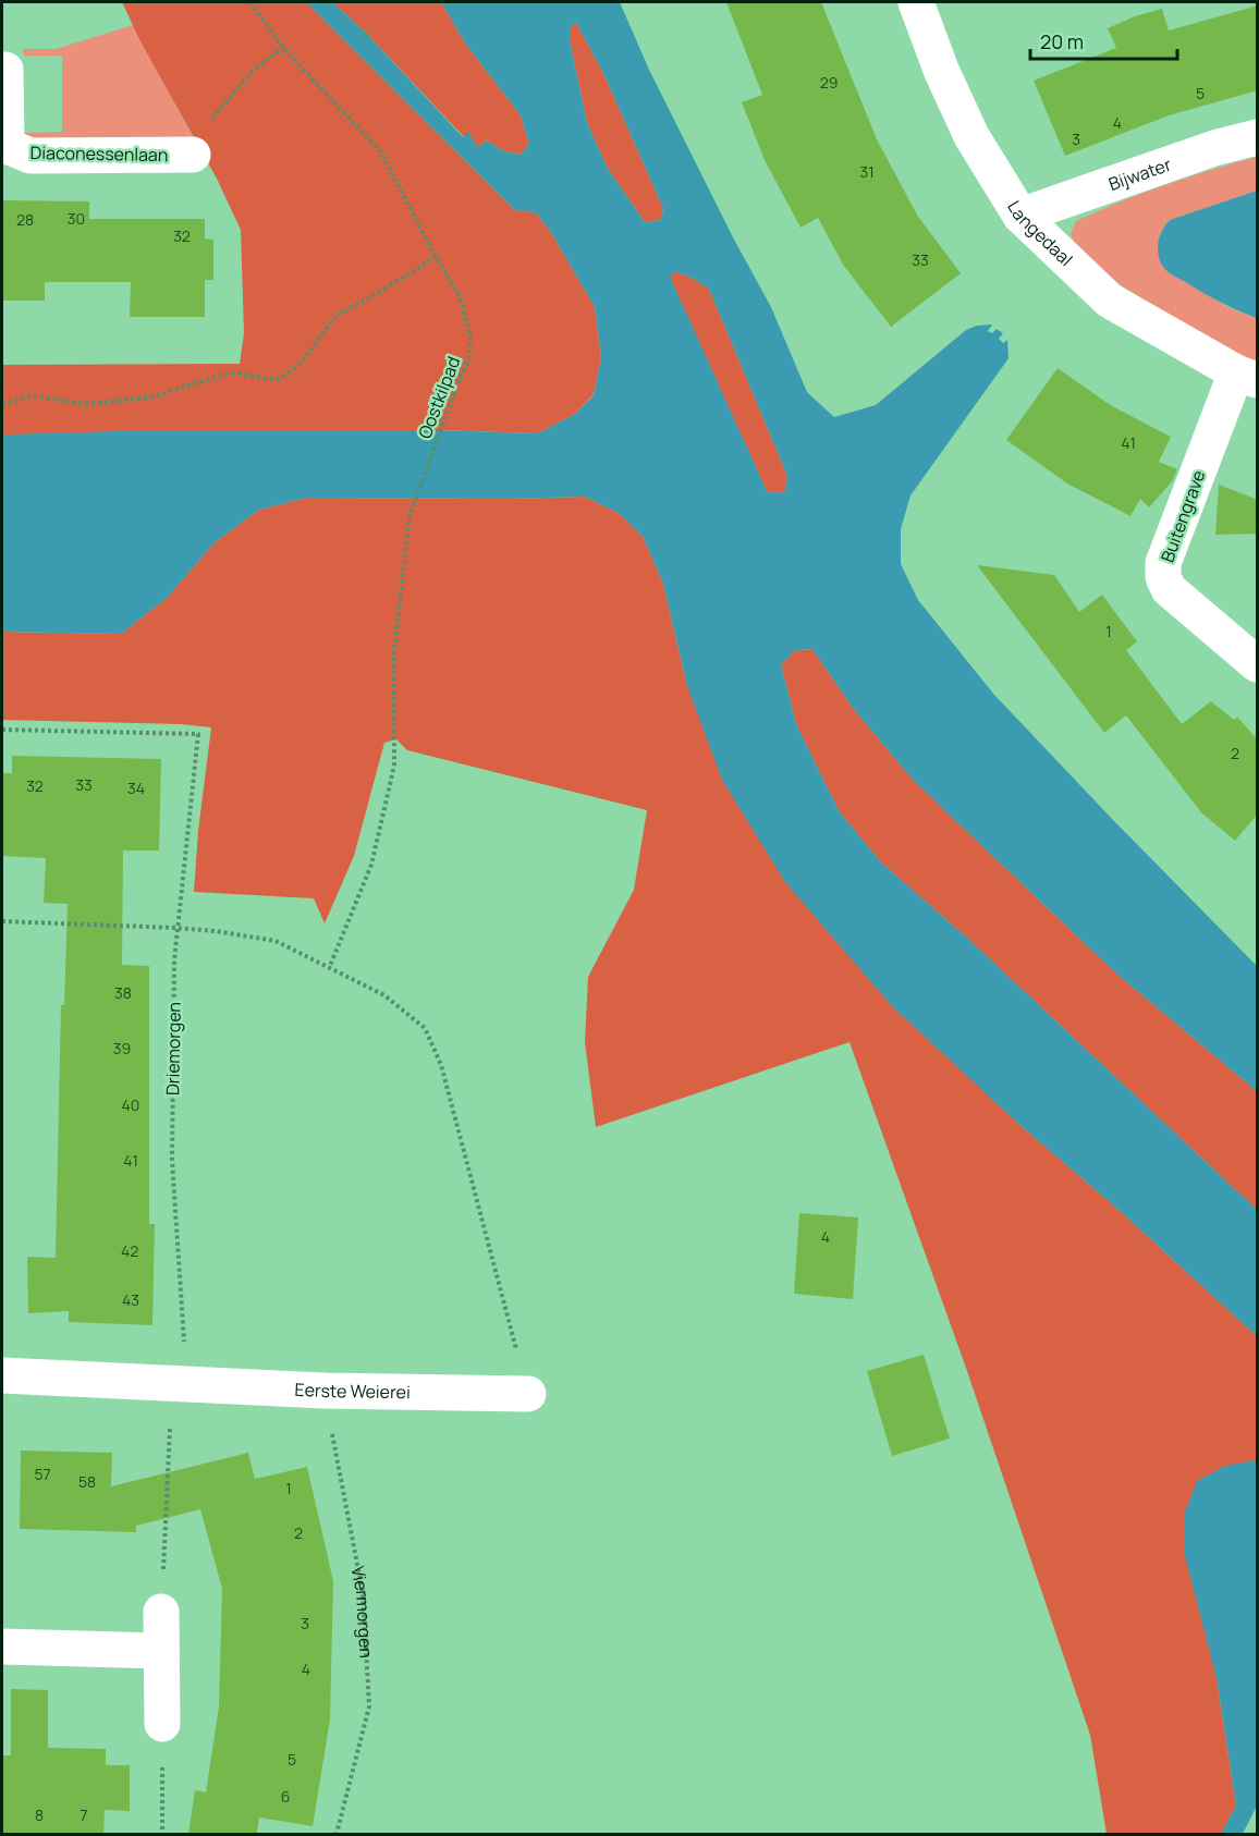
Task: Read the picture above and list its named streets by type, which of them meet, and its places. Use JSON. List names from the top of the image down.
{
  "streets": {
    "street": [
      "Diaconessenlaan",
      "Bijwater",
      "Langedaal",
      "Buitengrave",
      "Eerste Weierei"
    ],
    "path": ["Oostkilpad", "Driemorgen", "Viermorgen"]
  },
  "crossings": [
    ["Bijwater", "Langedaal"],
    ["Langedaal", "Buitengrave"],
    ["Driemorgen", "Eerste Weierei"],
    ["Eerste Weierei", "Viermorgen"]
  ],
  "house_numbers": [
    "29",
    "5",
    "4",
    "3",
    "31",
    "30",
    "28",
    "32",
    "33",
    "41",
    "1",
    "2",
    "33",
    "32",
    "34",
    "38",
    "39",
    "40",
    "41",
    "4",
    "42",
    "43",
    "57",
    "58",
    "1",
    "2",
    "3",
    "4",
    "5",
    "6",
    "8",
    "7"
  ],
  "scale_bar": "20 m"
}
